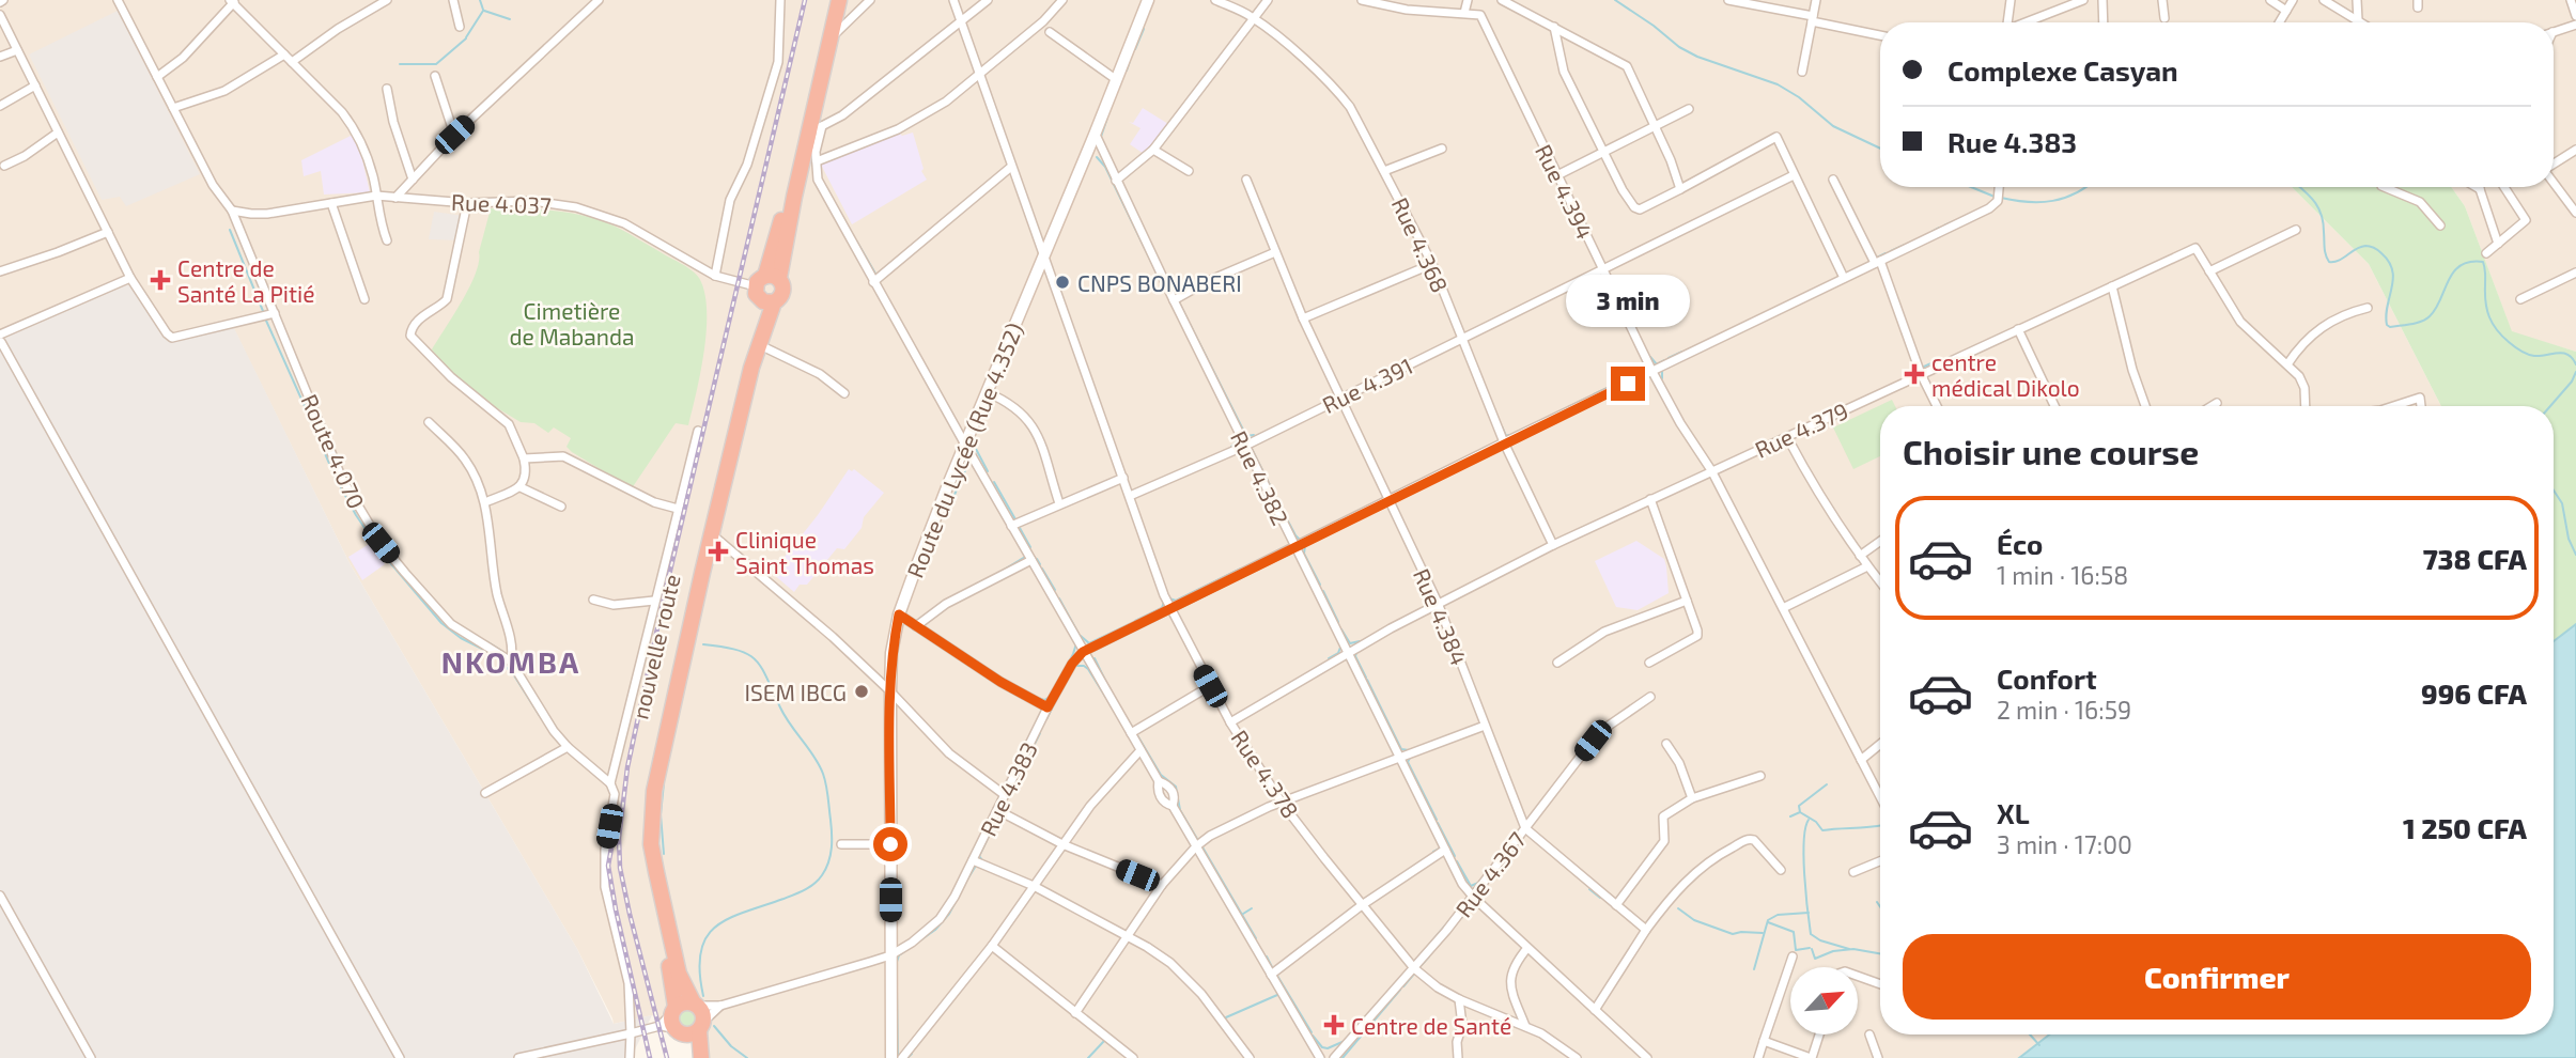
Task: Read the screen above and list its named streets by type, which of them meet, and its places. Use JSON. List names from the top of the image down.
{
  "streets": {
    "highway": ["nouvelle route"],
    "main road": ["Route du Lycée (Rue 4.352)"],
    "street": [
      "Rue 4.394",
      "Rue 4.037",
      "Rue 4.368",
      "Rue 4.391",
      "Rue 4.379",
      "Route 4.070",
      "Rue 4.382",
      "Rue 4.384",
      "Rue 4.378",
      "Rue 4.383",
      "Rue 4.367"
    ]
  },
  "crossings": [
    ["Rue 4.394", "Rue 4.391"],
    ["Rue 4.394", "Rue 4.379"],
    ["Rue 4.394", "Rue 4.383"],
    ["Rue 4.037", "Route 4.070"],
    ["Rue 4.037", "nouvelle route"],
    ["Rue 4.368", "Rue 4.391"],
    ["Rue 4.368", "Rue 4.379"],
    ["Rue 4.368", "Rue 4.383"],
    ["Rue 4.391", "Rue 4.382"],
    ["Rue 4.391", "Rue 4.384"],
    ["Rue 4.391", "Rue 4.378"],
    ["Rue 4.379", "Rue 4.382"],
    ["Rue 4.379", "Rue 4.384"],
    ["Rue 4.379", "Rue 4.378"],
    ["Route du Lycée (Rue 4.352)", "Rue 4.382"],
    ["Route du Lycée (Rue 4.352)", "Rue 4.378"],
    ["Route du Lycée (Rue 4.352)", "Rue 4.383"],
    ["Rue 4.382", "Rue 4.383"],
    ["Rue 4.382", "Rue 4.367"],
    ["Rue 4.384", "Rue 4.383"],
    ["Rue 4.384", "Rue 4.367"],
    ["Rue 4.378", "Rue 4.383"],
    ["Rue 4.378", "Rue 4.367"]
  ],
  "districts": ["NKOMBA"],
  "parks": ["Cimetière de Mabanda"],
  "places": {
    "health": [
      "Centre de Santé La Pitié",
      "centre médical Dikolo",
      "Clinique Saint Thomas",
      "Centre de Santé"
    ],
    "other": ["CNPS BONABERI", "ISEM IBCG"]
  },
  "north": "top right",
  "page": {
    "banner": ["Complexe Casyan", "Rue 4.383"],
    "bubble": "3 min",
    "heading": "Choisir une course",
    "list": [
      {
        "name": "Éco",
        "note": "1 min · 16:58",
        "value": "738 CFA"
      },
      {
        "name": "Confort",
        "note": "2 min · 16:59",
        "value": "996 CFA"
      },
      {
        "name": "XL",
        "note": "3 min · 17:00",
        "value": "1 250 CFA"
      }
    ],
    "buttons": "Confirmer"
  }
}
